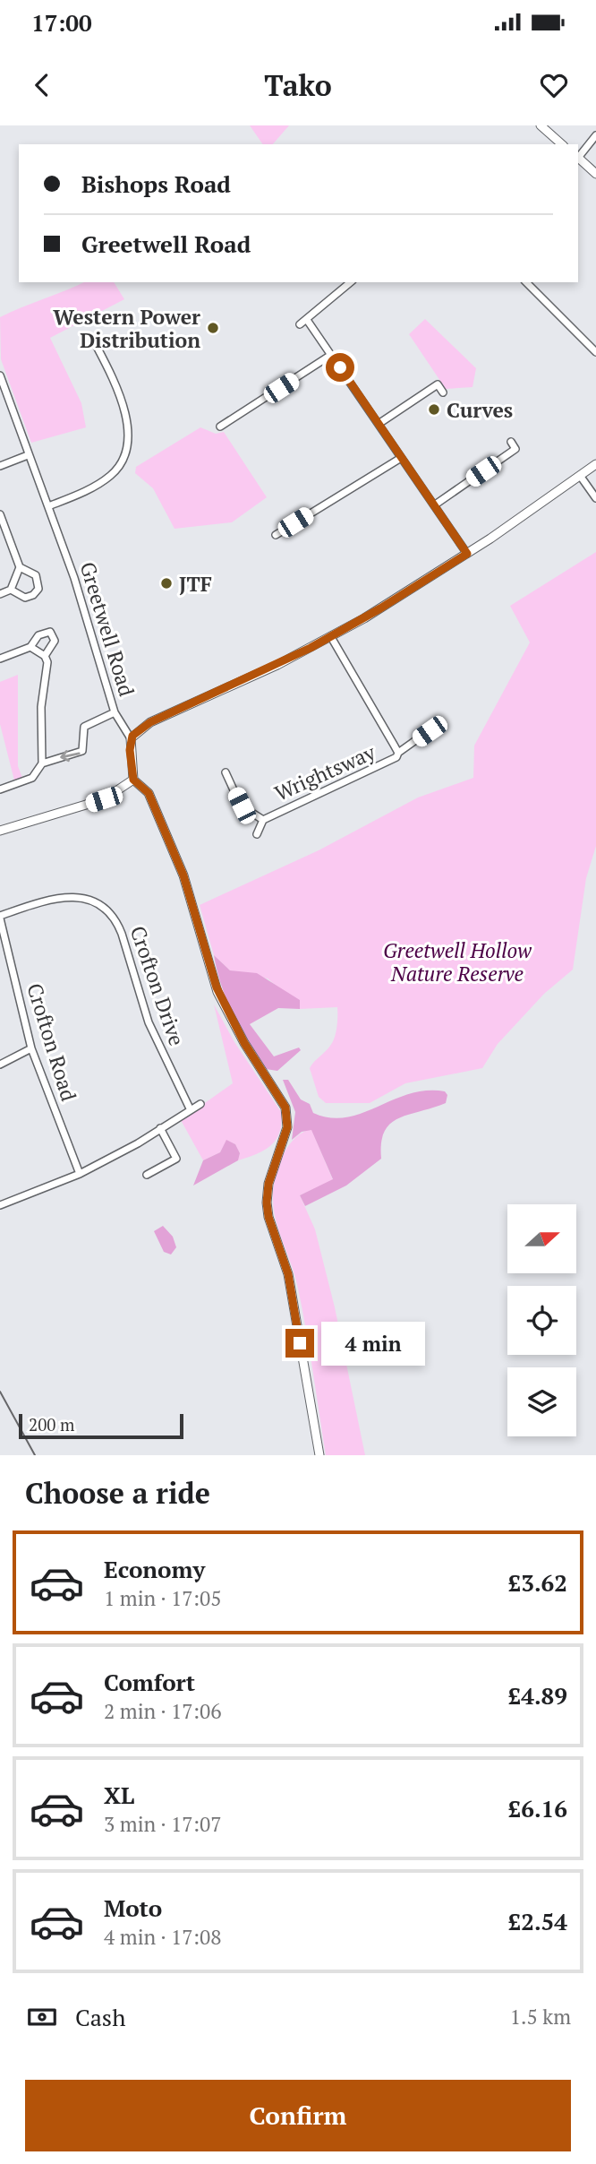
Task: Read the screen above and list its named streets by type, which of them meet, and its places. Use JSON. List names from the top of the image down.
{
  "streets": {
    "main road": ["Greetwell Road"],
    "street": ["Wrightsway", "Crofton Drive", "Crofton Road"]
  },
  "crossings": [
    ["Crofton Drive", "Crofton Road"]
  ],
  "parks": ["Greetwell Hollow Nature Reserve"],
  "places": ["Western Power Distribution", "Curves", "JTF"],
  "scale_bar": "200 m",
  "north": "right",
  "page": {
    "status": "17:00",
    "header": "Tako",
    "banner": ["Bishops Road", "Greetwell Road"],
    "bubble": "4 min",
    "scale": "200 m",
    "heading": "Choose a ride",
    "list": [
      {
        "name": "Economy",
        "note": "1 min · 17:05",
        "value": "£3.62"
      },
      {
        "name": "Comfort",
        "note": "2 min · 17:06",
        "value": "£4.89"
      },
      {
        "name": "XL",
        "note": "3 min · 17:07",
        "value": "£6.16"
      },
      {
        "name": "Moto",
        "note": "4 min · 17:08",
        "value": "£2.54"
      }
    ],
    "pay": ["Cash", "1.5 km"],
    "buttons": "Confirm"
  }
}
